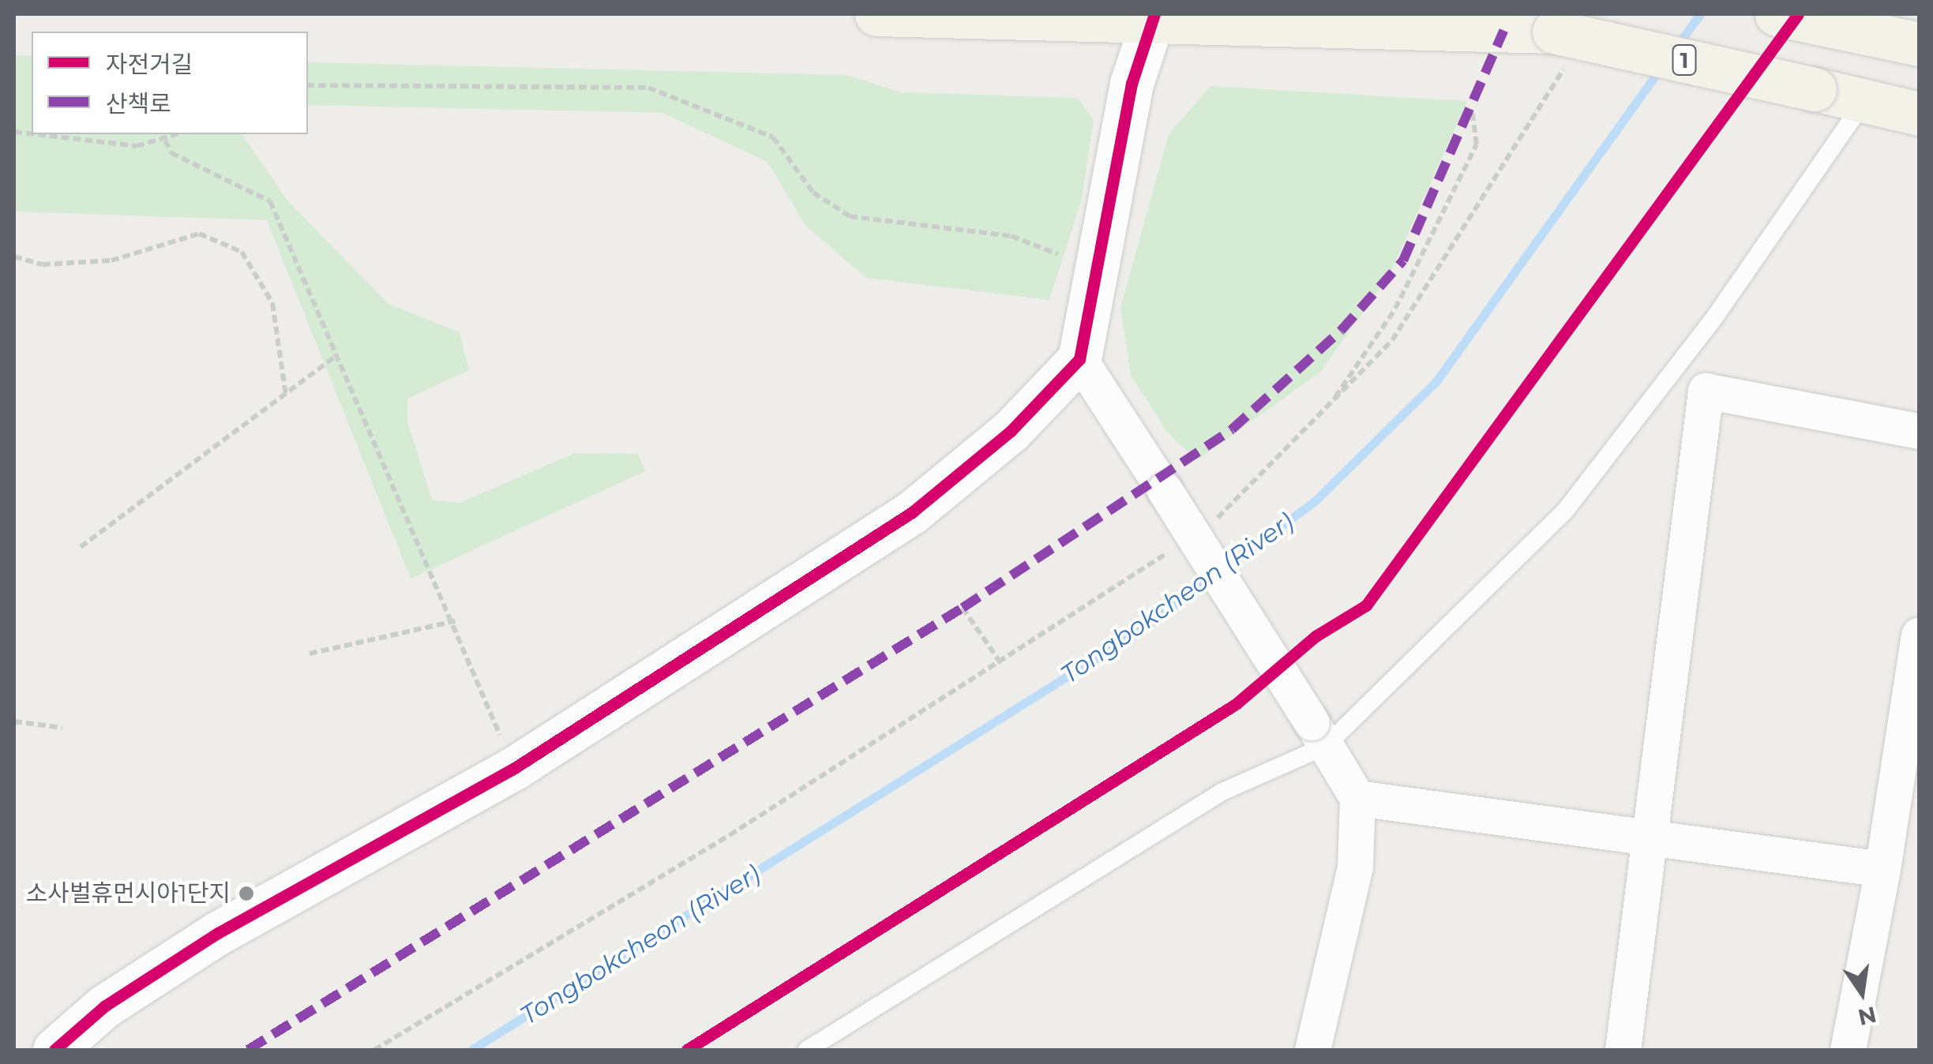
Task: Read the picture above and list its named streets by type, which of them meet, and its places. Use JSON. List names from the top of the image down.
{
  "streets": {
    "main road": ["1"]
  },
  "water": ["Tongbokcheon (River)"],
  "places": ["소사벌휴먼시아1단지"],
  "legend": ["자전거길", "산책로"],
  "north": "bottom"
}
